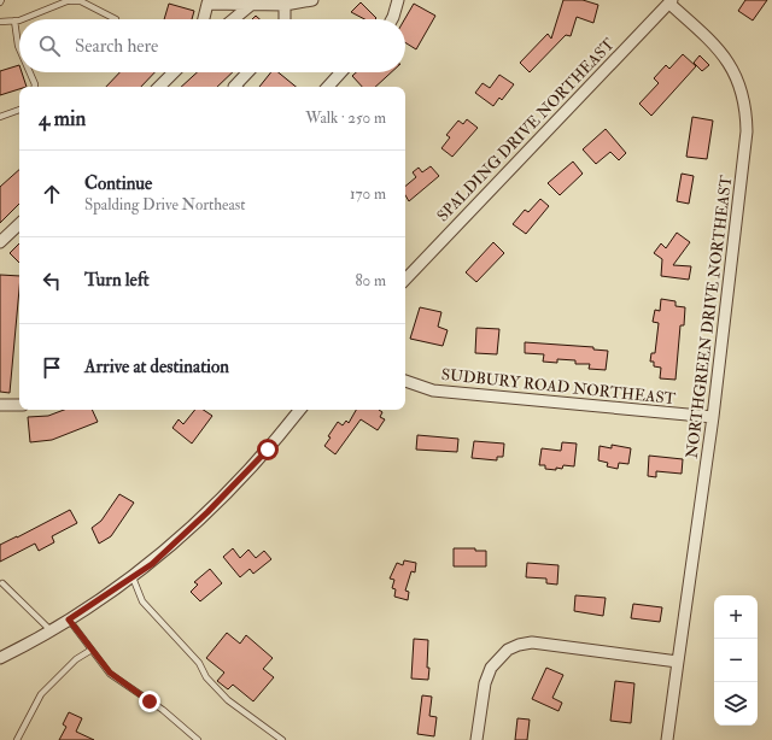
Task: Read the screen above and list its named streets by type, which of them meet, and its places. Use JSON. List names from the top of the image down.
{
  "streets": {
    "street": ["SPALDING DRIVE NORTHEAST", "NORTHGREEN DRIVE NORTHEAST", "SUDBURY ROAD NORTHEAST"]
  },
  "crossings": [
    ["SPALDING DRIVE NORTHEAST", "NORTHGREEN DRIVE NORTHEAST"],
    ["NORTHGREEN DRIVE NORTHEAST", "SUDBURY ROAD NORTHEAST"]
  ],
  "page": {
    "search": "Search here",
    "heading": ["4 min", "Walk · 250 m"],
    "list": [
      ["Continue", "Spalding Drive Northeast", "170 m"],
      ["Turn left", "80 m"],
      "Arrive at destination"
    ],
    "map_buttons": ["+", "−"]
  }
}
